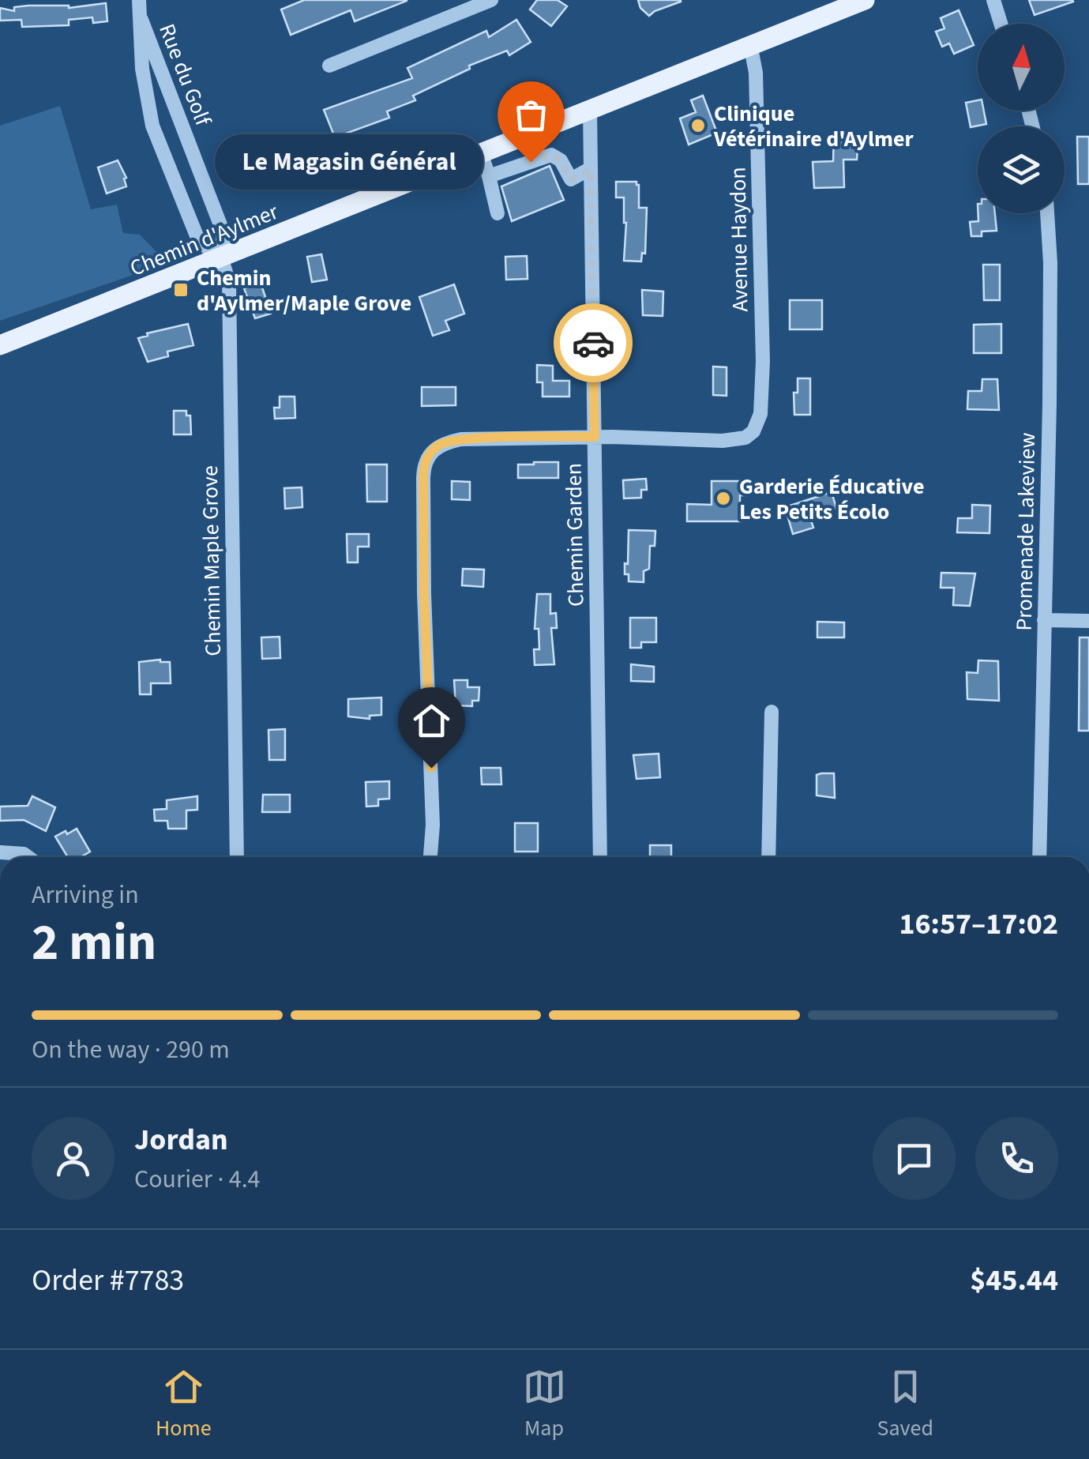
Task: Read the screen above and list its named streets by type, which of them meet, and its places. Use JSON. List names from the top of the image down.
{
  "streets": {
    "main road": ["Chemin d'Aylmer"],
    "street": [
      "Rue du Golf",
      "Avenue Haydon",
      "Promenade Lakeview",
      "Chemin Garden",
      "Chemin Maple Grove"
    ]
  },
  "crossings": [
    ["Rue du Golf", "Chemin d'Aylmer"],
    ["Rue du Golf", "Chemin Maple Grove"],
    ["Chemin d'Aylmer", "Avenue Haydon"],
    ["Chemin d'Aylmer", "Chemin Garden"],
    ["Chemin d'Aylmer", "Chemin Maple Grove"],
    ["Avenue Haydon", "Chemin Garden"]
  ],
  "places": {
    "other": ["Clinique Vétérinaire d'Aylmer", "Le Magasin Général", "Garderie Éducative Les Petits Écolo"],
    "transit": ["Chemin d'Aylmer/Maple Grove"]
  },
  "north": "top",
  "page": {
    "bubble": "Le Magasin Général",
    "heading": ["2 min", "Arriving in", "16:57–17:02"],
    "panel": [
      "Jordan",
      "Courier · 4.4",
      "Order #7783",
      "$45.44"
    ],
    "bar": "On the way · 290 m",
    "tabs": ["Home", "Map", "Saved"]
  }
}
